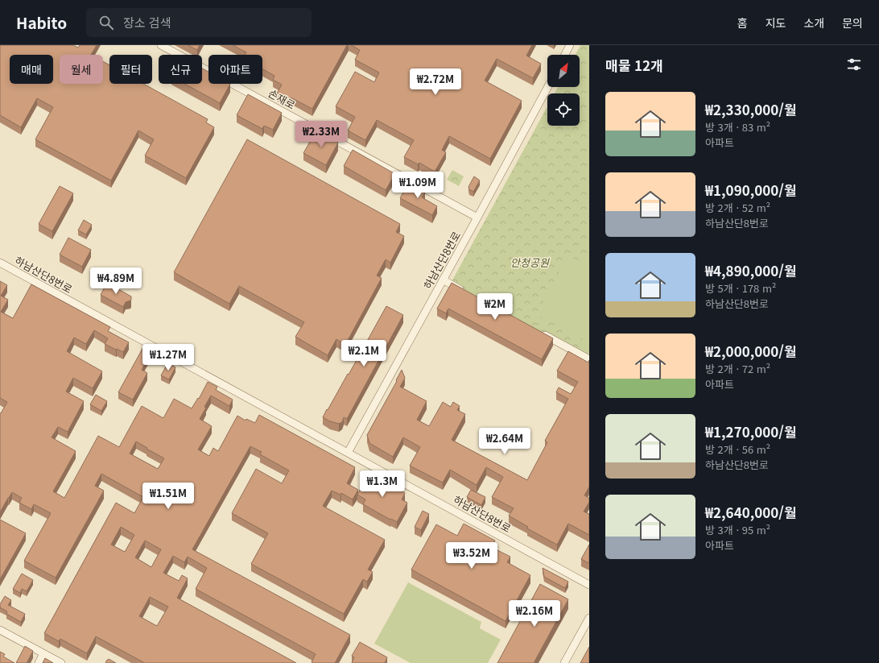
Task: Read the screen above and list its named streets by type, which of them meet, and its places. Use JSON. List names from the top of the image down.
{
  "streets": {
    "street": ["손재로", "하남산단8번로"]
  },
  "crossings": [
    ["손재로", "하남산단8번로"]
  ],
  "parks": ["안청공원"],
  "north": "top right",
  "page": {
    "header": "Habito",
    "search": "장소 검색",
    "nav": [
      "홈",
      "지도",
      "소개",
      "문의"
    ],
    "heading": "매물 12개",
    "chip": [
      "매매",
      "월세",
      "필터",
      "신규",
      "아파트"
    ],
    "price": [
      "₩2.72M",
      "₩2.33M",
      "₩1.09M",
      "₩4.89M",
      "₩2M",
      "₩2.1M",
      "₩1.27M",
      "₩2.64M",
      "₩1.3M",
      "₩1.51M",
      "₩3.52M",
      "₩2.16M"
    ],
    "list": [
      {
        "name": "₩2,330,000/월",
        "note": "방 3개 · 83 m² · 아파트"
      },
      {
        "name": "₩1,090,000/월",
        "note": "방 2개 · 52 m² · 하남산단8번로"
      },
      {
        "name": "₩4,890,000/월",
        "note": "방 5개 · 178 m² · 하남산단8번로"
      },
      {
        "name": "₩2,000,000/월",
        "note": "방 2개 · 72 m² · 아파트"
      },
      {
        "name": "₩1,270,000/월",
        "note": "방 2개 · 56 m² · 하남산단8번로"
      },
      {
        "name": "₩2,640,000/월",
        "note": "방 3개 · 95 m² · 아파트"
      }
    ]
  }
}
